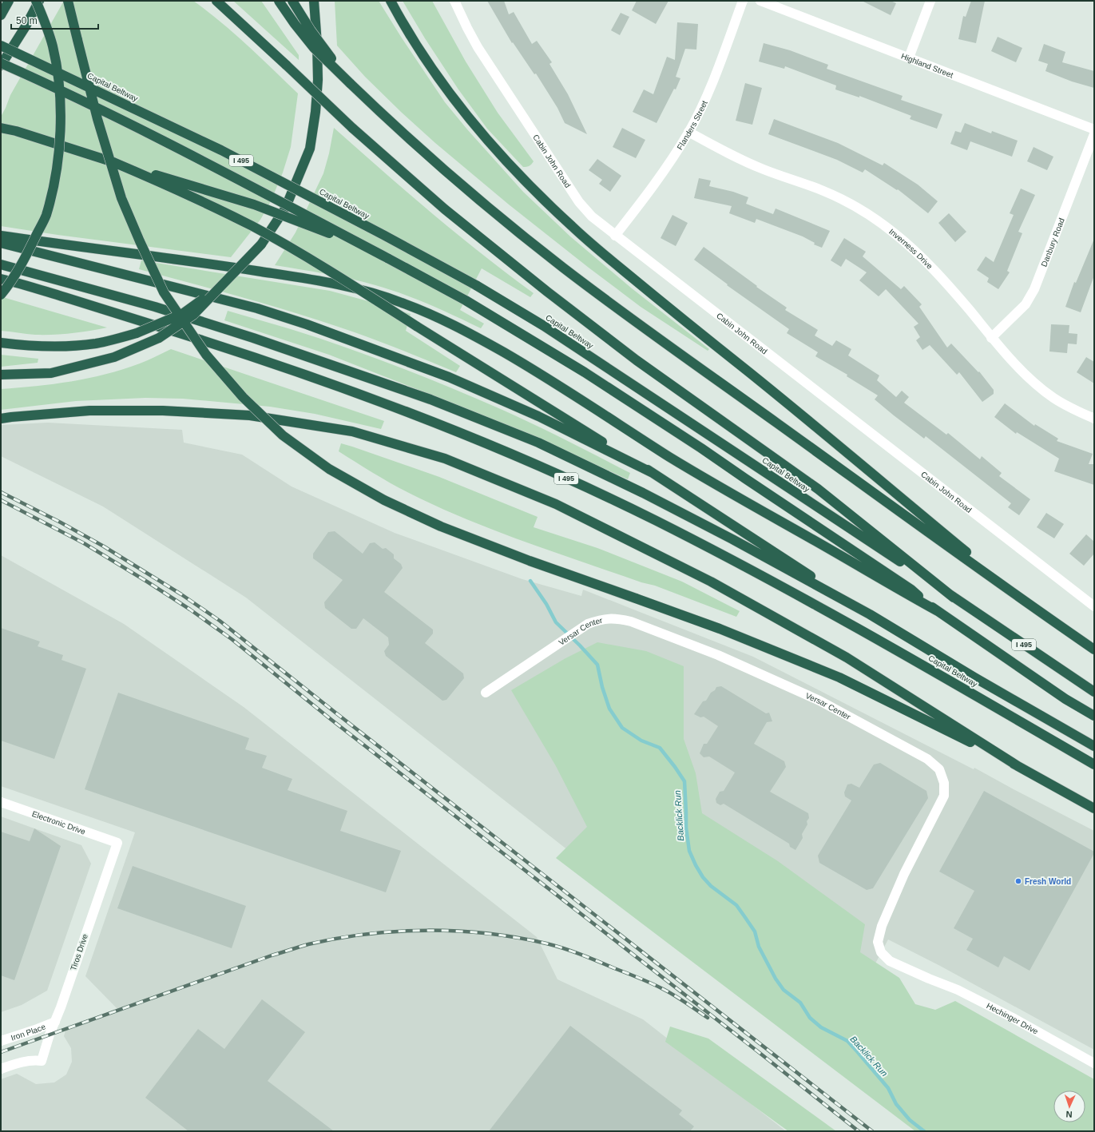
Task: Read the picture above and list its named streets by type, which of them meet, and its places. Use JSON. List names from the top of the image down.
{
  "streets": {
    "highway": ["Capital Beltway", "I 495"],
    "street": [
      "Highland Street",
      "Flanders Street",
      "Cabin John Road",
      "Danbury Road",
      "Inverness Drive",
      "Versar Center",
      "Electronic Drive",
      "Tiros Drive",
      "Hechinger Drive",
      "Iron Place"
    ]
  },
  "crossings": [
    ["Flanders Street", "Cabin John Road"],
    ["Flanders Street", "Inverness Drive"],
    ["Danbury Road", "Inverness Drive"],
    ["Versar Center", "Hechinger Drive"],
    ["Electronic Drive", "Tiros Drive"],
    ["Tiros Drive", "Iron Place"]
  ],
  "water": ["Backlick Run"],
  "places": ["Fresh World"],
  "scale_bar": "50 m",
  "north": "bottom"
}
